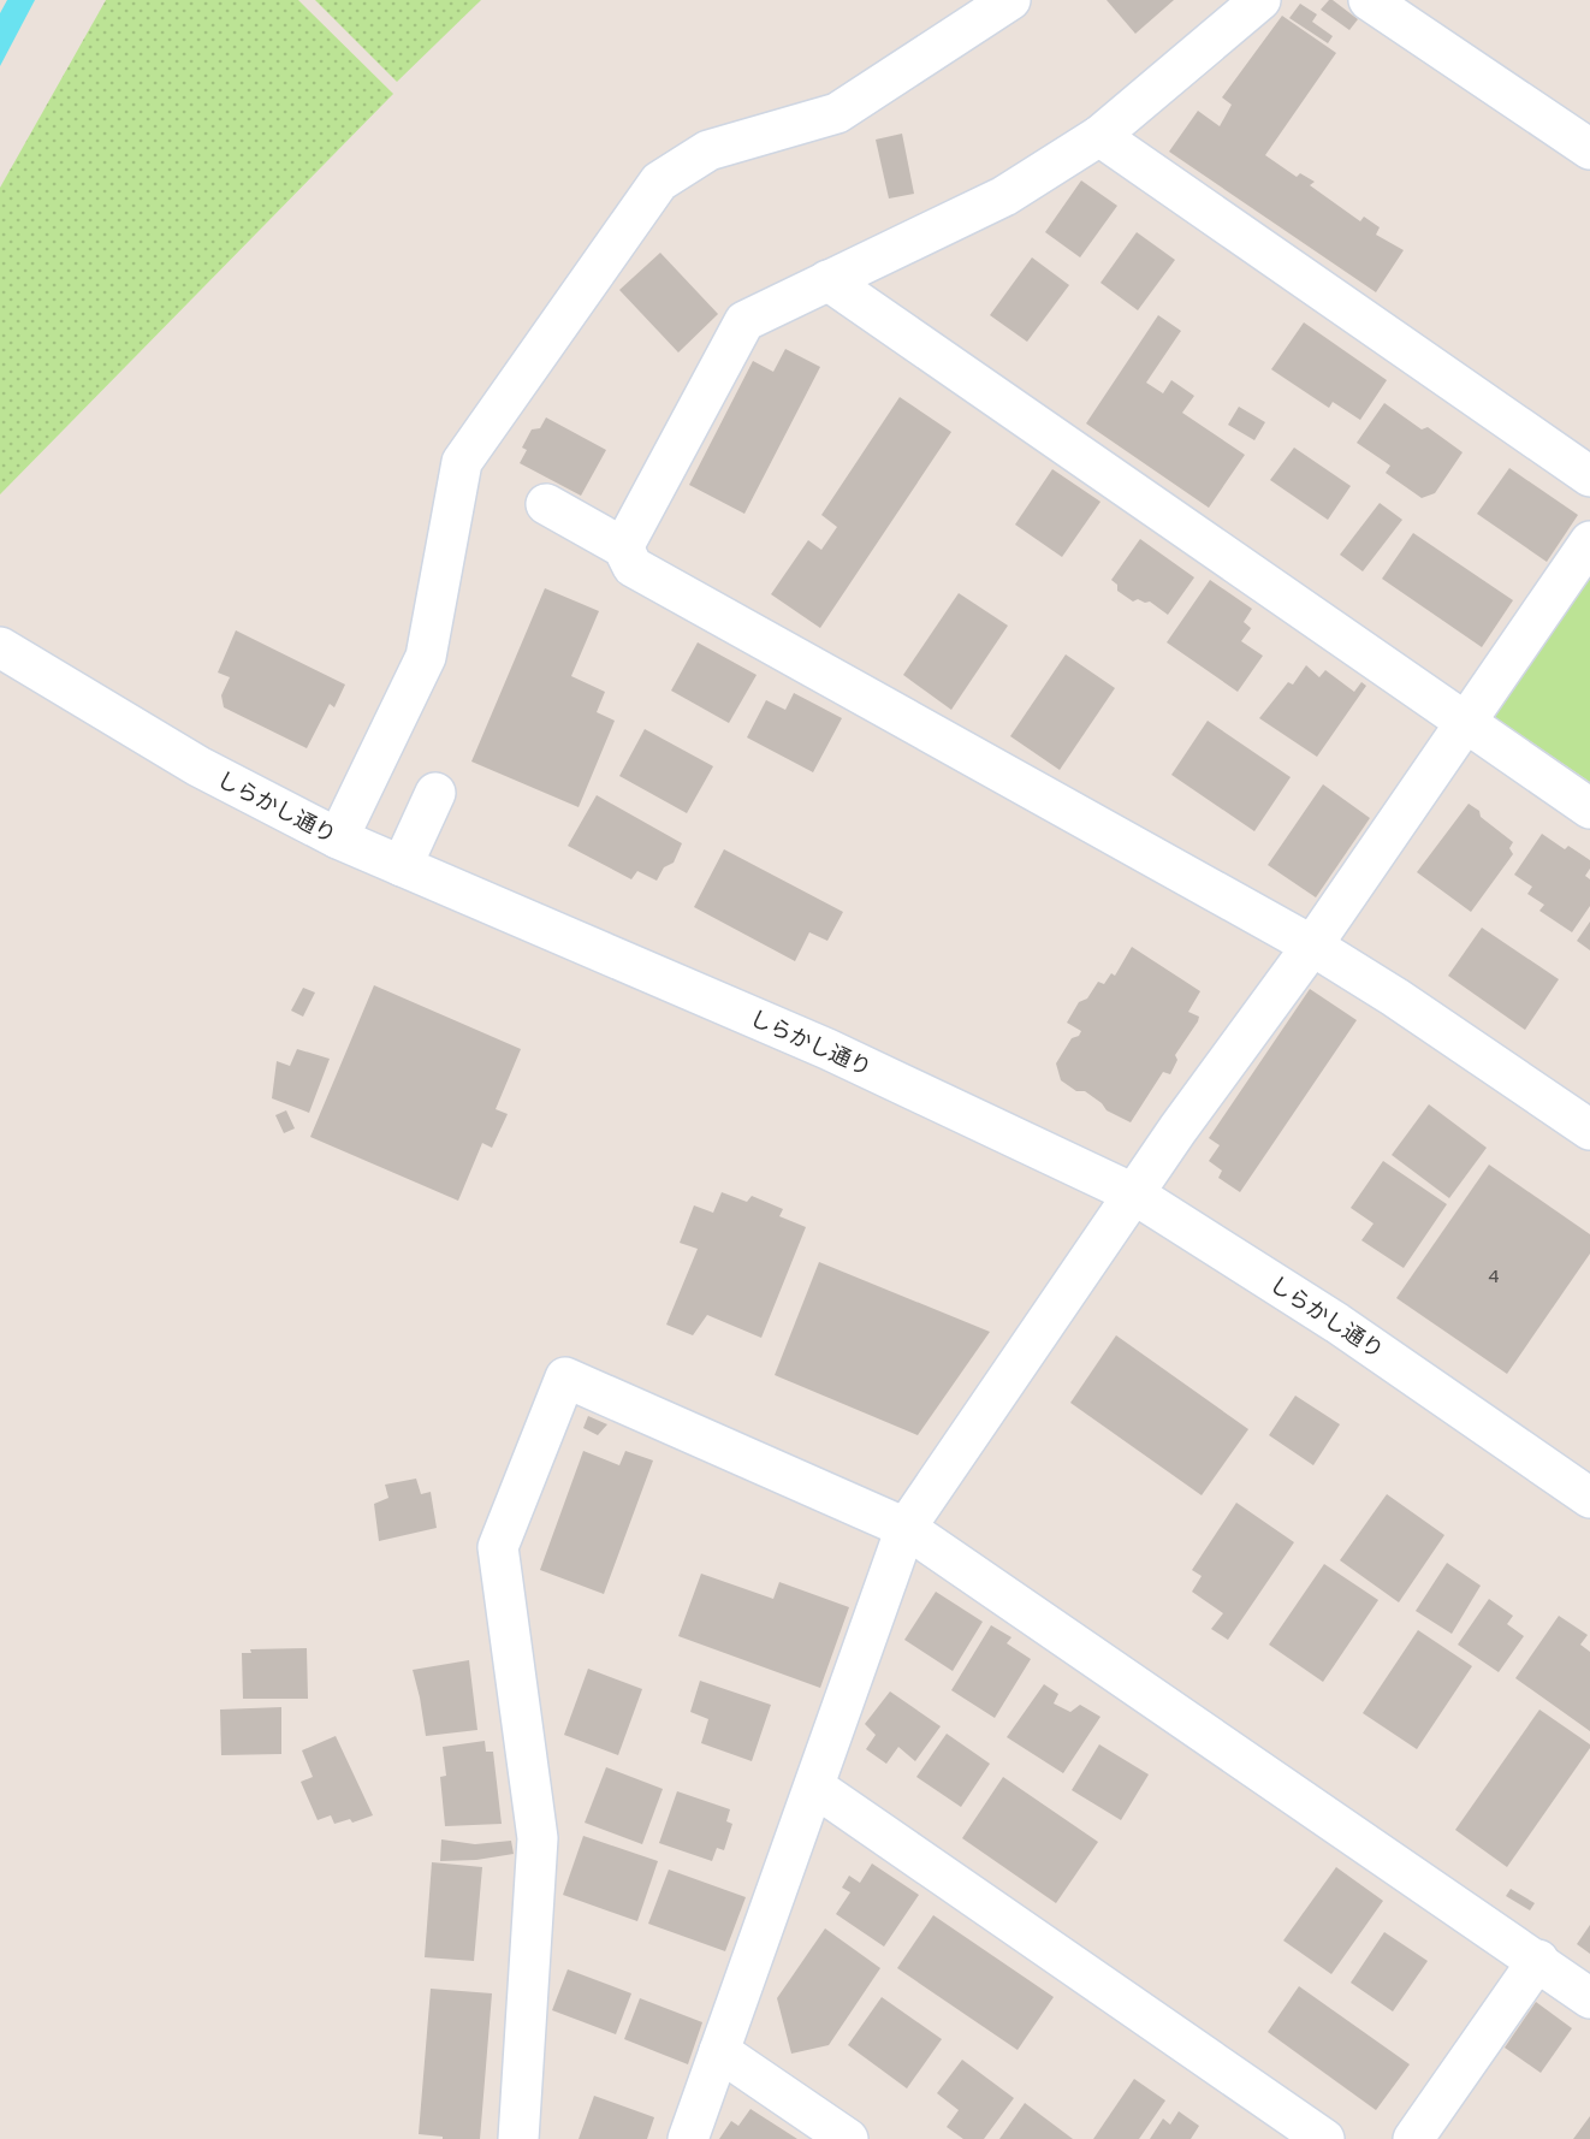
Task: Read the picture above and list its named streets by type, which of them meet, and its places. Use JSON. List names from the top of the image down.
{
  "streets": {
    "street": ["しらかし通り"]
  },
  "house_numbers": ["4"]
}
